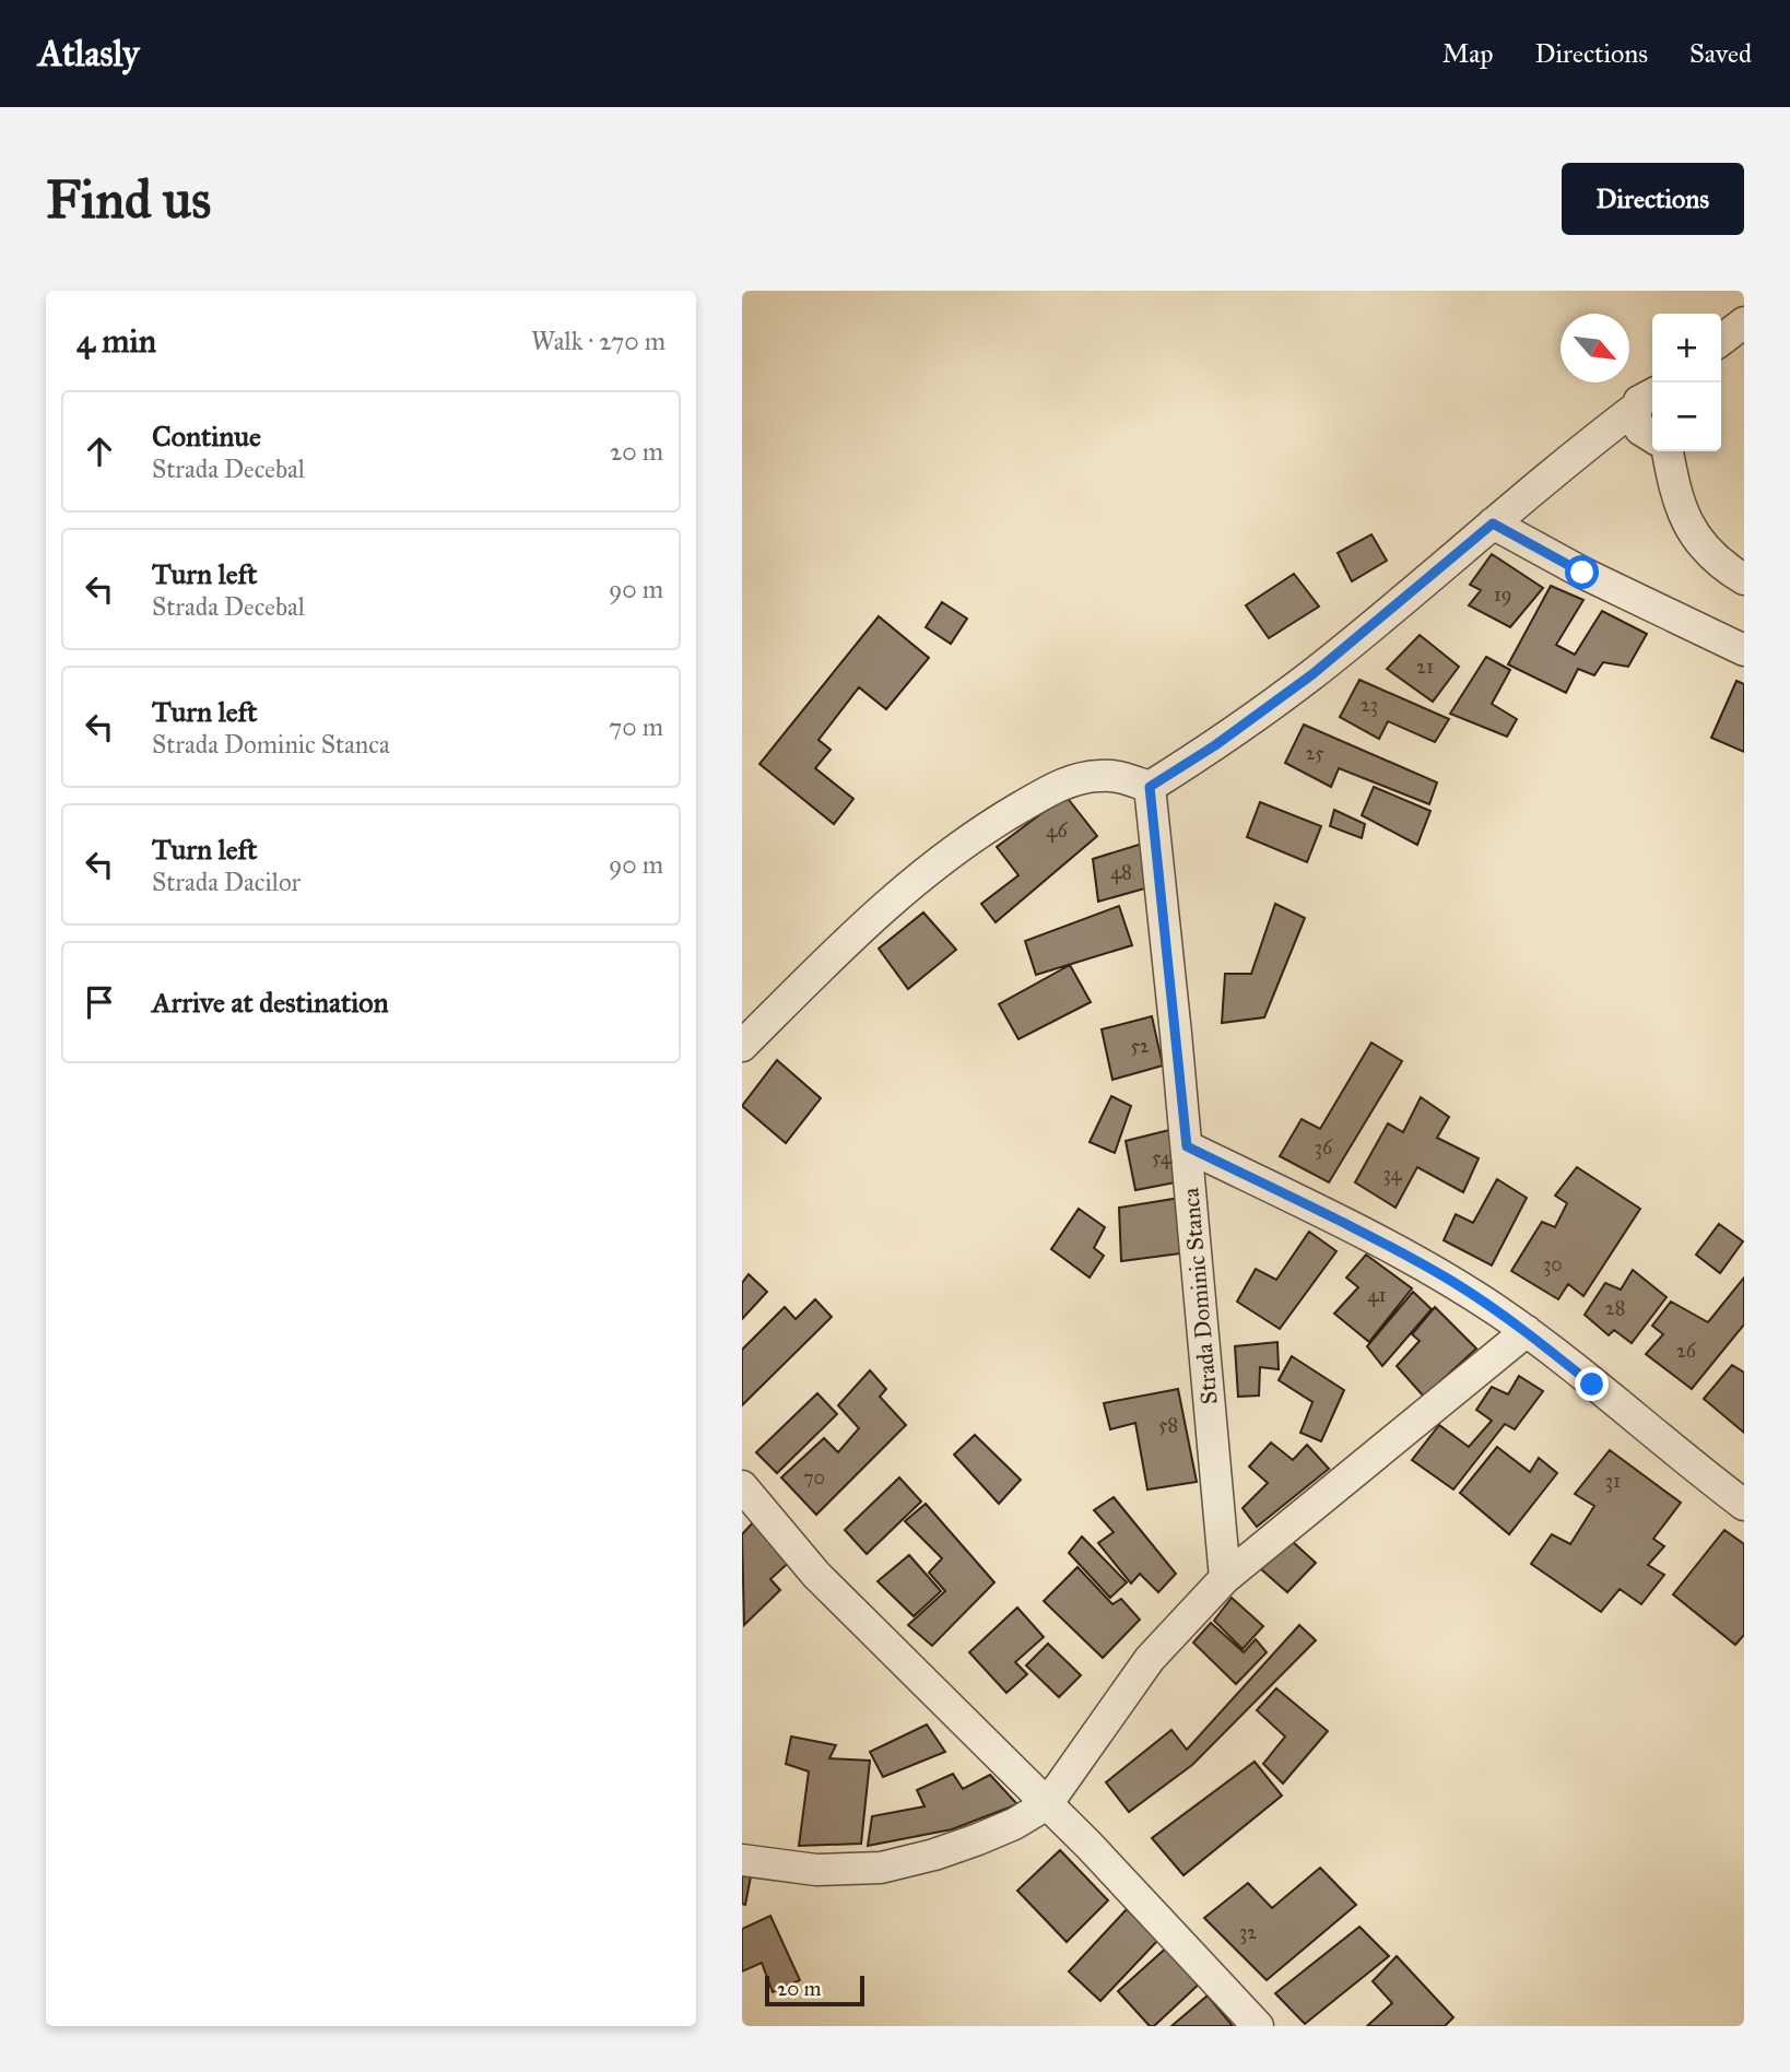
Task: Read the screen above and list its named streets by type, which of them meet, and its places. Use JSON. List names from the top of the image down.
{
  "streets": {
    "street": ["Strada Dominic Stanca"]
  },
  "house_numbers": [
    "19",
    "21",
    "23",
    "25",
    "46",
    "48",
    "52",
    "36",
    "54",
    "34",
    "30",
    "41",
    "28",
    "26",
    "58",
    "70",
    "31",
    "32"
  ],
  "scale_bar": "20 m",
  "north": "bottom right",
  "page": {
    "header": "Atlasly",
    "nav": ["Map", "Directions", "Saved"],
    "buttons": "Directions",
    "title": "Find us",
    "heading": ["4 min", "Walk · 270 m"],
    "map_buttons": ["+", "−"],
    "list": [
      ["Continue", "Strada Decebal", "20 m"],
      ["Turn left", "Strada Decebal", "90 m"],
      ["Turn left", "Strada Dominic Stanca", "70 m"],
      ["Turn left", "Strada Dacilor", "90 m"],
      "Arrive at destination"
    ],
    "scale": "20 m"
  }
}
